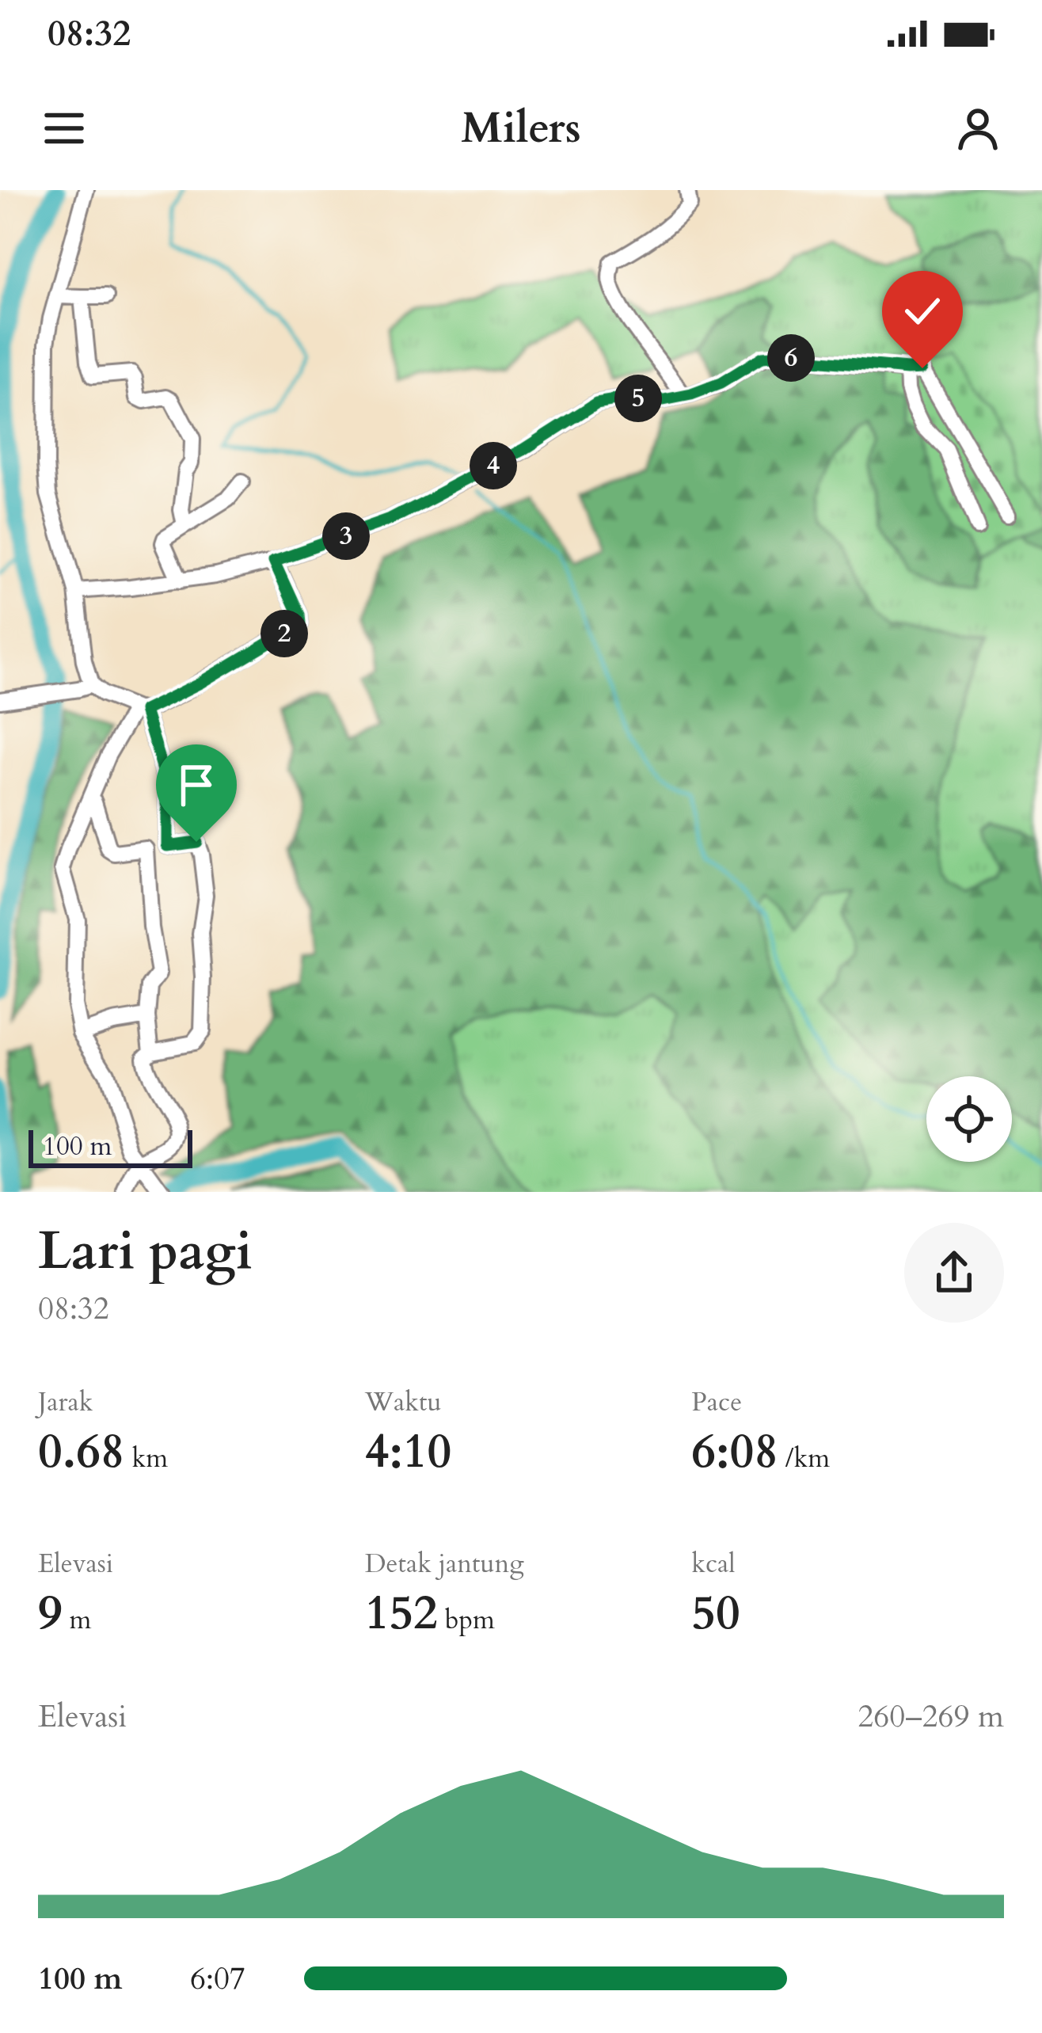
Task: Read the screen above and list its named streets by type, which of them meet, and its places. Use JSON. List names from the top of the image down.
{
  "scale_bar": "100 m",
  "page": {
    "status": "08:32",
    "header": "Milers",
    "pins": [
      "6",
      "5",
      "4",
      "3",
      "2"
    ],
    "scale": "100 m",
    "heading": ["Lari pagi", "08:32"],
    "stats": [
      ["Jarak", "0.68 km"],
      ["Waktu", "4:10"],
      ["Pace", "6:08 /km"],
      ["Elevasi", "9 m"],
      ["Detak jantung", "152 bpm"],
      ["kcal", "50"]
    ],
    "chart": ["Elevasi", "260–269 m"],
    "list": [
      {
        "name": "100 m",
        "note": "6:07"
      }
    ]
  }
}
